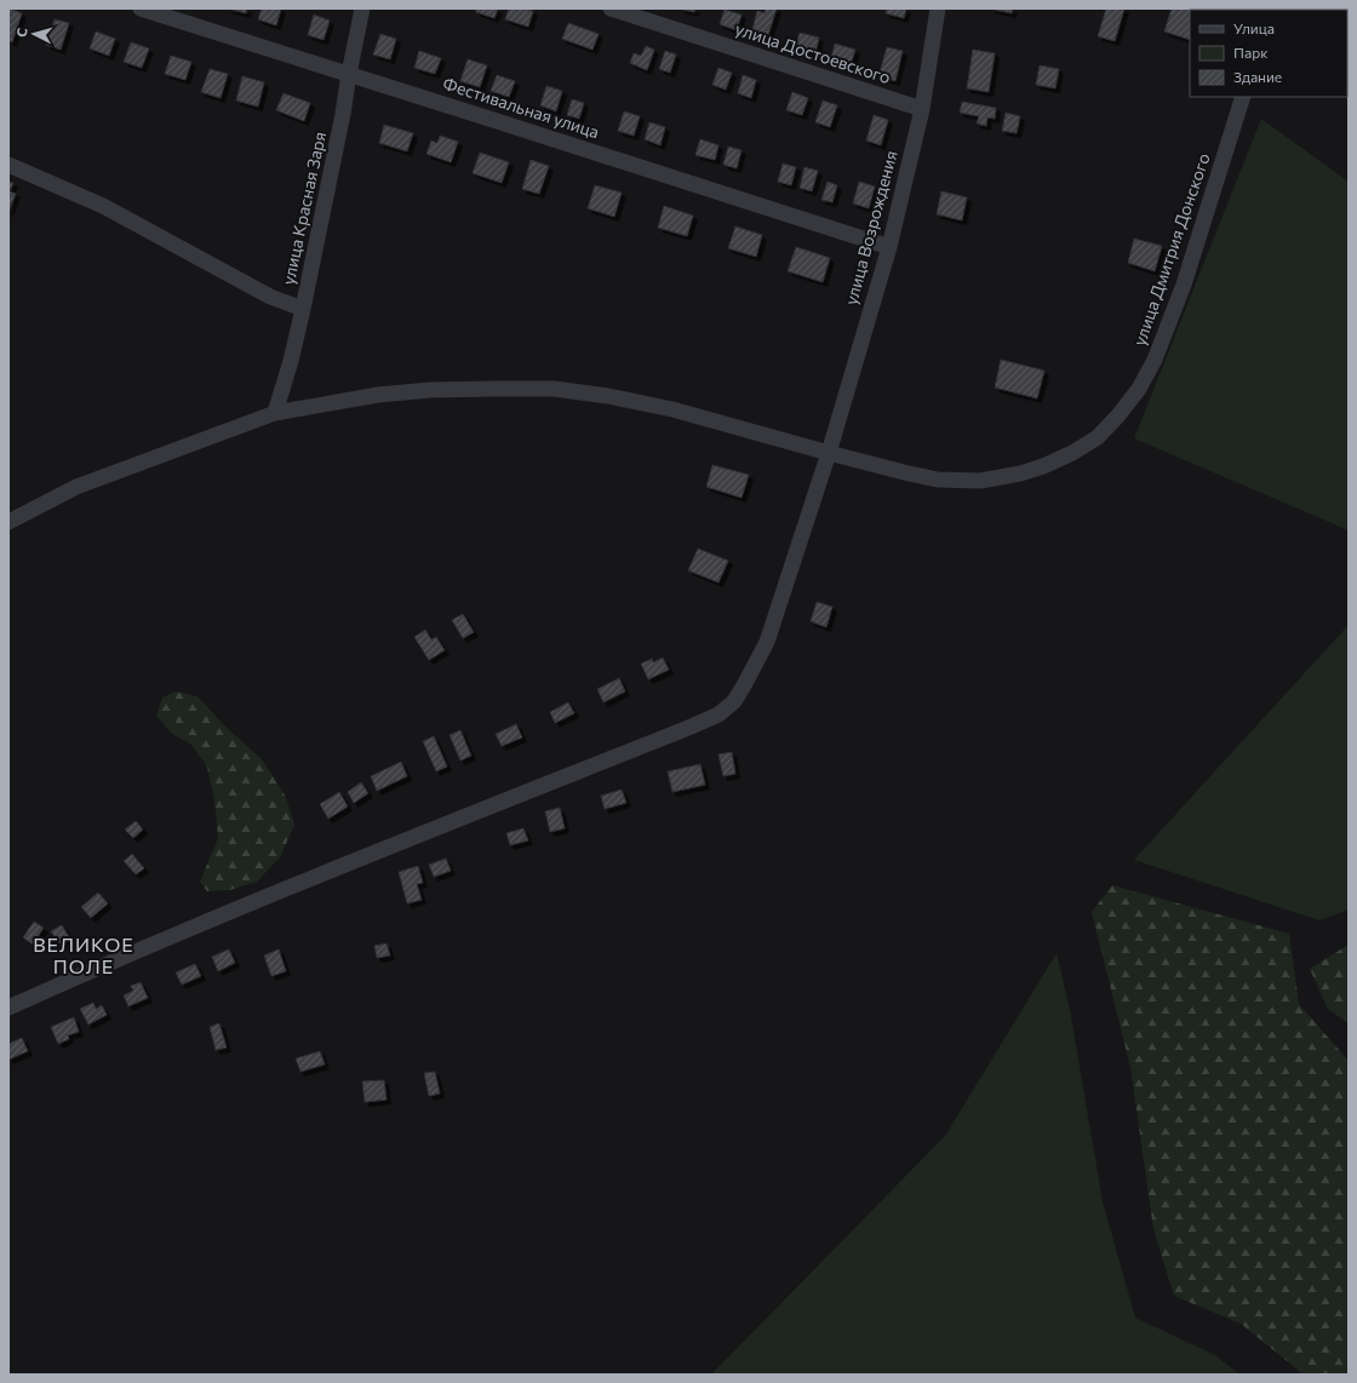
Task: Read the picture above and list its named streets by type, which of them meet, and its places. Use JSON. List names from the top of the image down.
{
  "streets": {
    "street": [
      "улица Достоевского",
      "Фестивальная улица",
      "улица Красная Заря",
      "улица Возрождения",
      "улица Дмитрия Донского"
    ]
  },
  "crossings": [
    ["улица Достоевского", "улица Возрождения"],
    ["Фестивальная улица", "улица Красная Заря"],
    ["Фестивальная улица", "улица Возрождения"],
    ["улица Красная Заря", "улица Дмитрия Донского"],
    ["улица Возрождения", "улица Дмитрия Донского"]
  ],
  "districts": ["ВЕЛИКОЕ ПОЛЕ"],
  "legend": ["Улица", "Парк", "Здание"],
  "north": "left"
}
